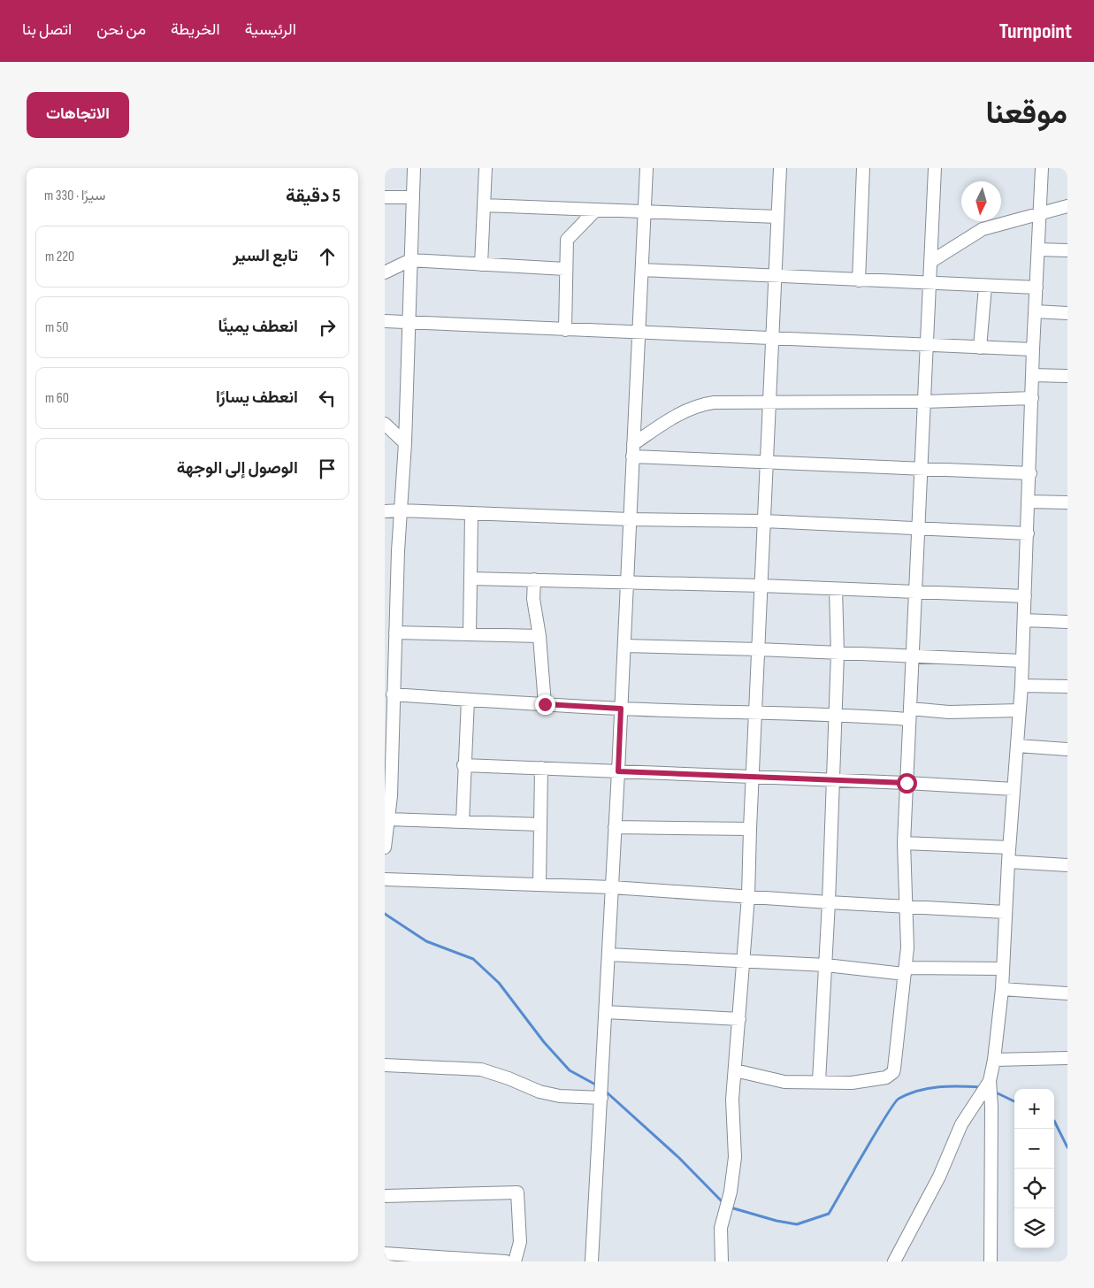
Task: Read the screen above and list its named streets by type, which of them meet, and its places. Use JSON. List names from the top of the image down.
{
  "north": "bottom",
  "page": {
    "header": "Turnpoint",
    "nav": [
      "الرئيسية",
      "الخريطة",
      "من نحن",
      "اتصل بنا"
    ],
    "title": "موقعنا",
    "buttons": "الاتجاهات",
    "heading": ["5 دقيقة", "سيرًا · 330 m"],
    "list": [
      ["تابع السير", "220 m"],
      ["انعطف يمينًا", "50 m"],
      ["انعطف يسارًا", "60 m"],
      "الوصول إلى الوجهة"
    ],
    "map_buttons": ["+", "−"]
  }
}
